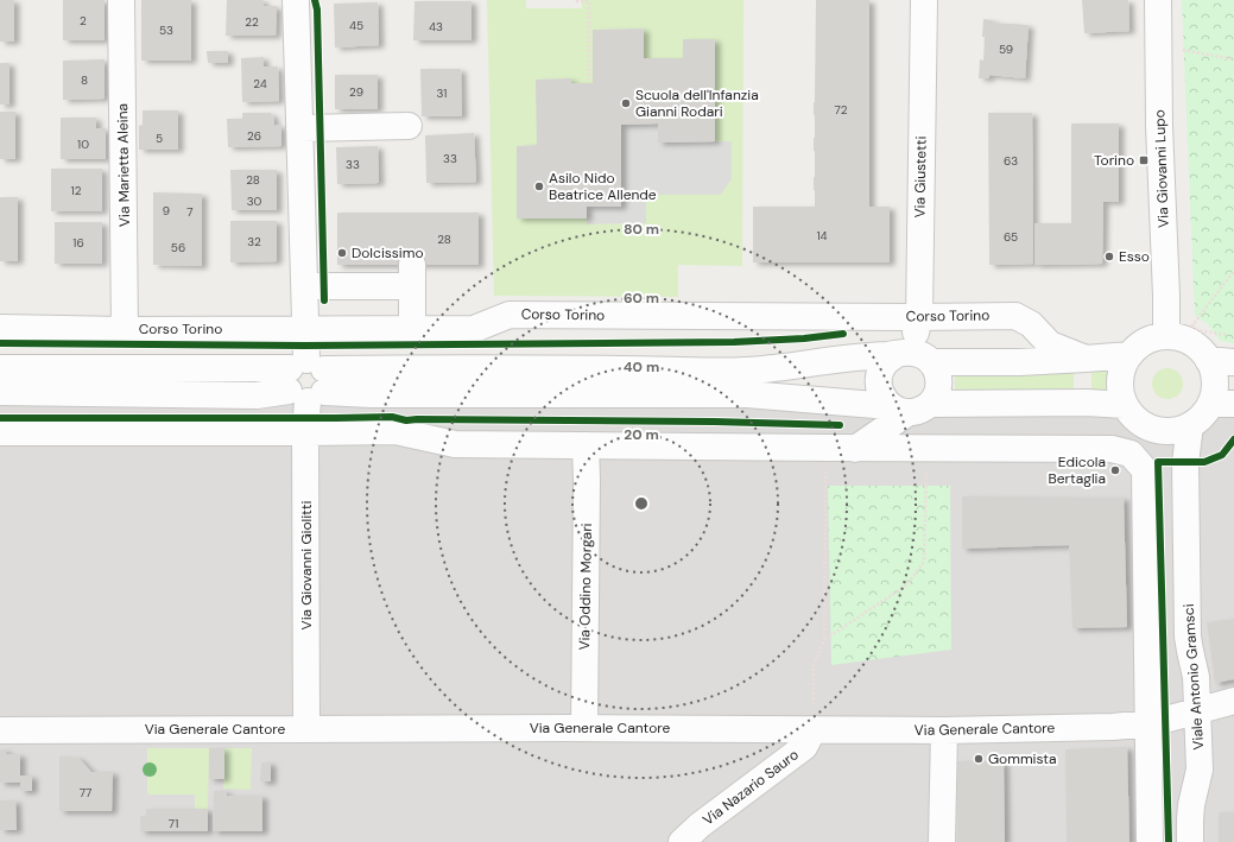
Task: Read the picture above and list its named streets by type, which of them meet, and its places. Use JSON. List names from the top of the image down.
{
  "streets": {
    "street": [
      "Via Marietta Aleina",
      "Via Giovanni Lupo",
      "Via Giustetti",
      "Corso Torino",
      "Via Giovanni Giolitti",
      "Via Oddino Morgari",
      "Viale Antonio Gramsci",
      "Via Generale Cantore",
      "Via Nazario Sauro"
    ]
  },
  "crossings": [
    ["Via Marietta Aleina", "Corso Torino"],
    ["Via Giovanni Lupo", "Corso Torino"],
    ["Via Giovanni Lupo", "Viale Antonio Gramsci"],
    ["Via Giustetti", "Corso Torino"],
    ["Corso Torino", "Via Giovanni Giolitti"],
    ["Corso Torino", "Viale Antonio Gramsci"],
    ["Via Giovanni Giolitti", "Via Generale Cantore"],
    ["Via Oddino Morgari", "Via Generale Cantore"],
    ["Viale Antonio Gramsci", "Via Generale Cantore"],
    ["Via Generale Cantore", "Via Nazario Sauro"]
  ],
  "places": {
    "other": [
      "Scuola dell'Infanzia Gianni Rodari",
      "Asilo Nido Beatrice Allende",
      "Dolcissimo",
      "Esso",
      "Edicola Bertaglia",
      "Gommista"
    ],
    "transit": ["Torino"]
  },
  "house_numbers": [
    "2",
    "22",
    "45",
    "43",
    "53",
    "59",
    "8",
    "24",
    "29",
    "31",
    "72",
    "26",
    "5",
    "10",
    "33",
    "63",
    "33",
    "28",
    "12",
    "30",
    "9",
    "7",
    "14",
    "65",
    "28",
    "32",
    "16",
    "56",
    "77",
    "71"
  ],
  "rings": [
    "80 m",
    "60 m",
    "40 m",
    "20 m"
  ]
}
